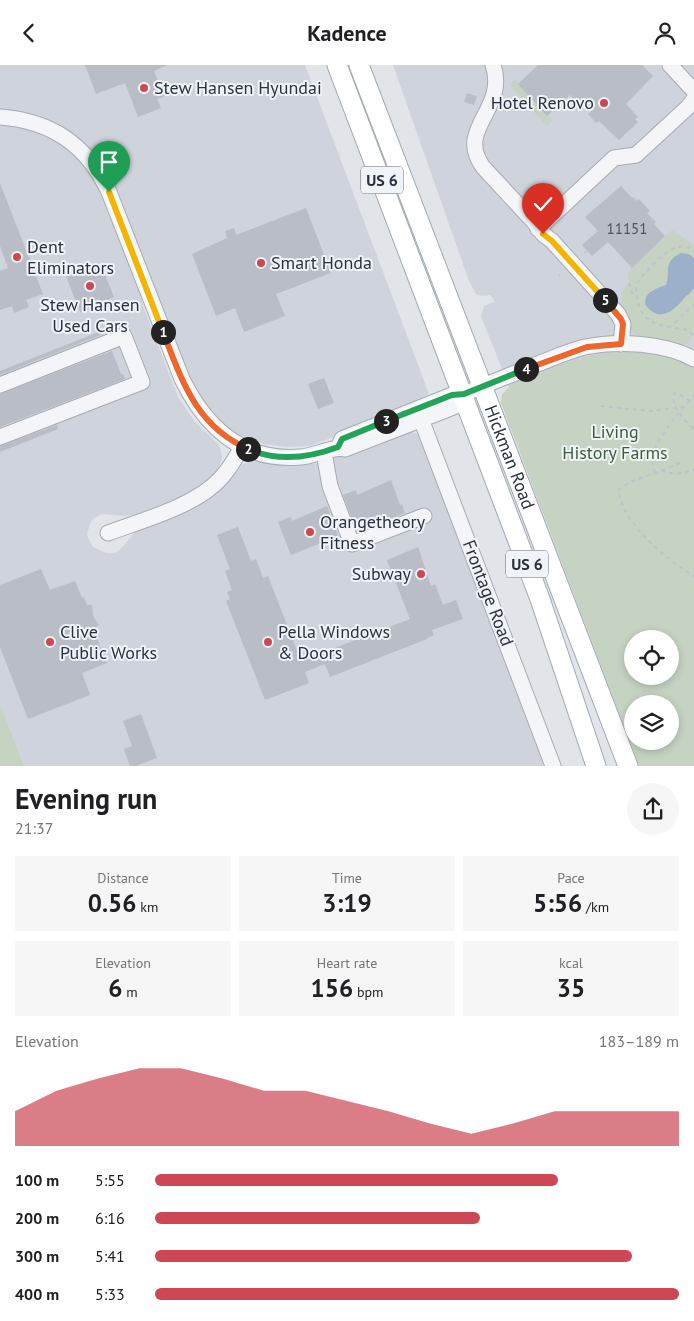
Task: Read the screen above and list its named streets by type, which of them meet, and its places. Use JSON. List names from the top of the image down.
{
  "streets": {
    "main road": ["US 6", "Hickman Road"],
    "street": ["Frontage Road"]
  },
  "parks": ["Living History Farms"],
  "places": [
    "Stew Hansen Hyundai",
    "Hotel Renovo",
    "Dent Eliminators",
    "Smart Honda",
    "Stew Hansen Used Cars",
    "Orangetheory Fitness",
    "Subway",
    "Clive Public Works",
    "Pella Windows & Doors"
  ],
  "house_numbers": ["11151"],
  "page": {
    "header": "Kadence",
    "pins": [
      "5",
      "1",
      "4",
      "3",
      "2"
    ],
    "heading": ["Evening run", "21:37"],
    "stats": [
      ["Distance", "0.56 km"],
      ["Time", "3:19"],
      ["Pace", "5:56 /km"],
      ["Elevation", "6 m"],
      ["Heart rate", "156 bpm"],
      ["kcal", "35"]
    ],
    "chart": ["Elevation", "183–189 m"],
    "list": [
      {
        "name": "100 m",
        "note": "5:55"
      },
      {
        "name": "200 m",
        "note": "6:16"
      },
      {
        "name": "300 m",
        "note": "5:41"
      },
      {
        "name": "400 m",
        "note": "5:33"
      }
    ]
  }
}
